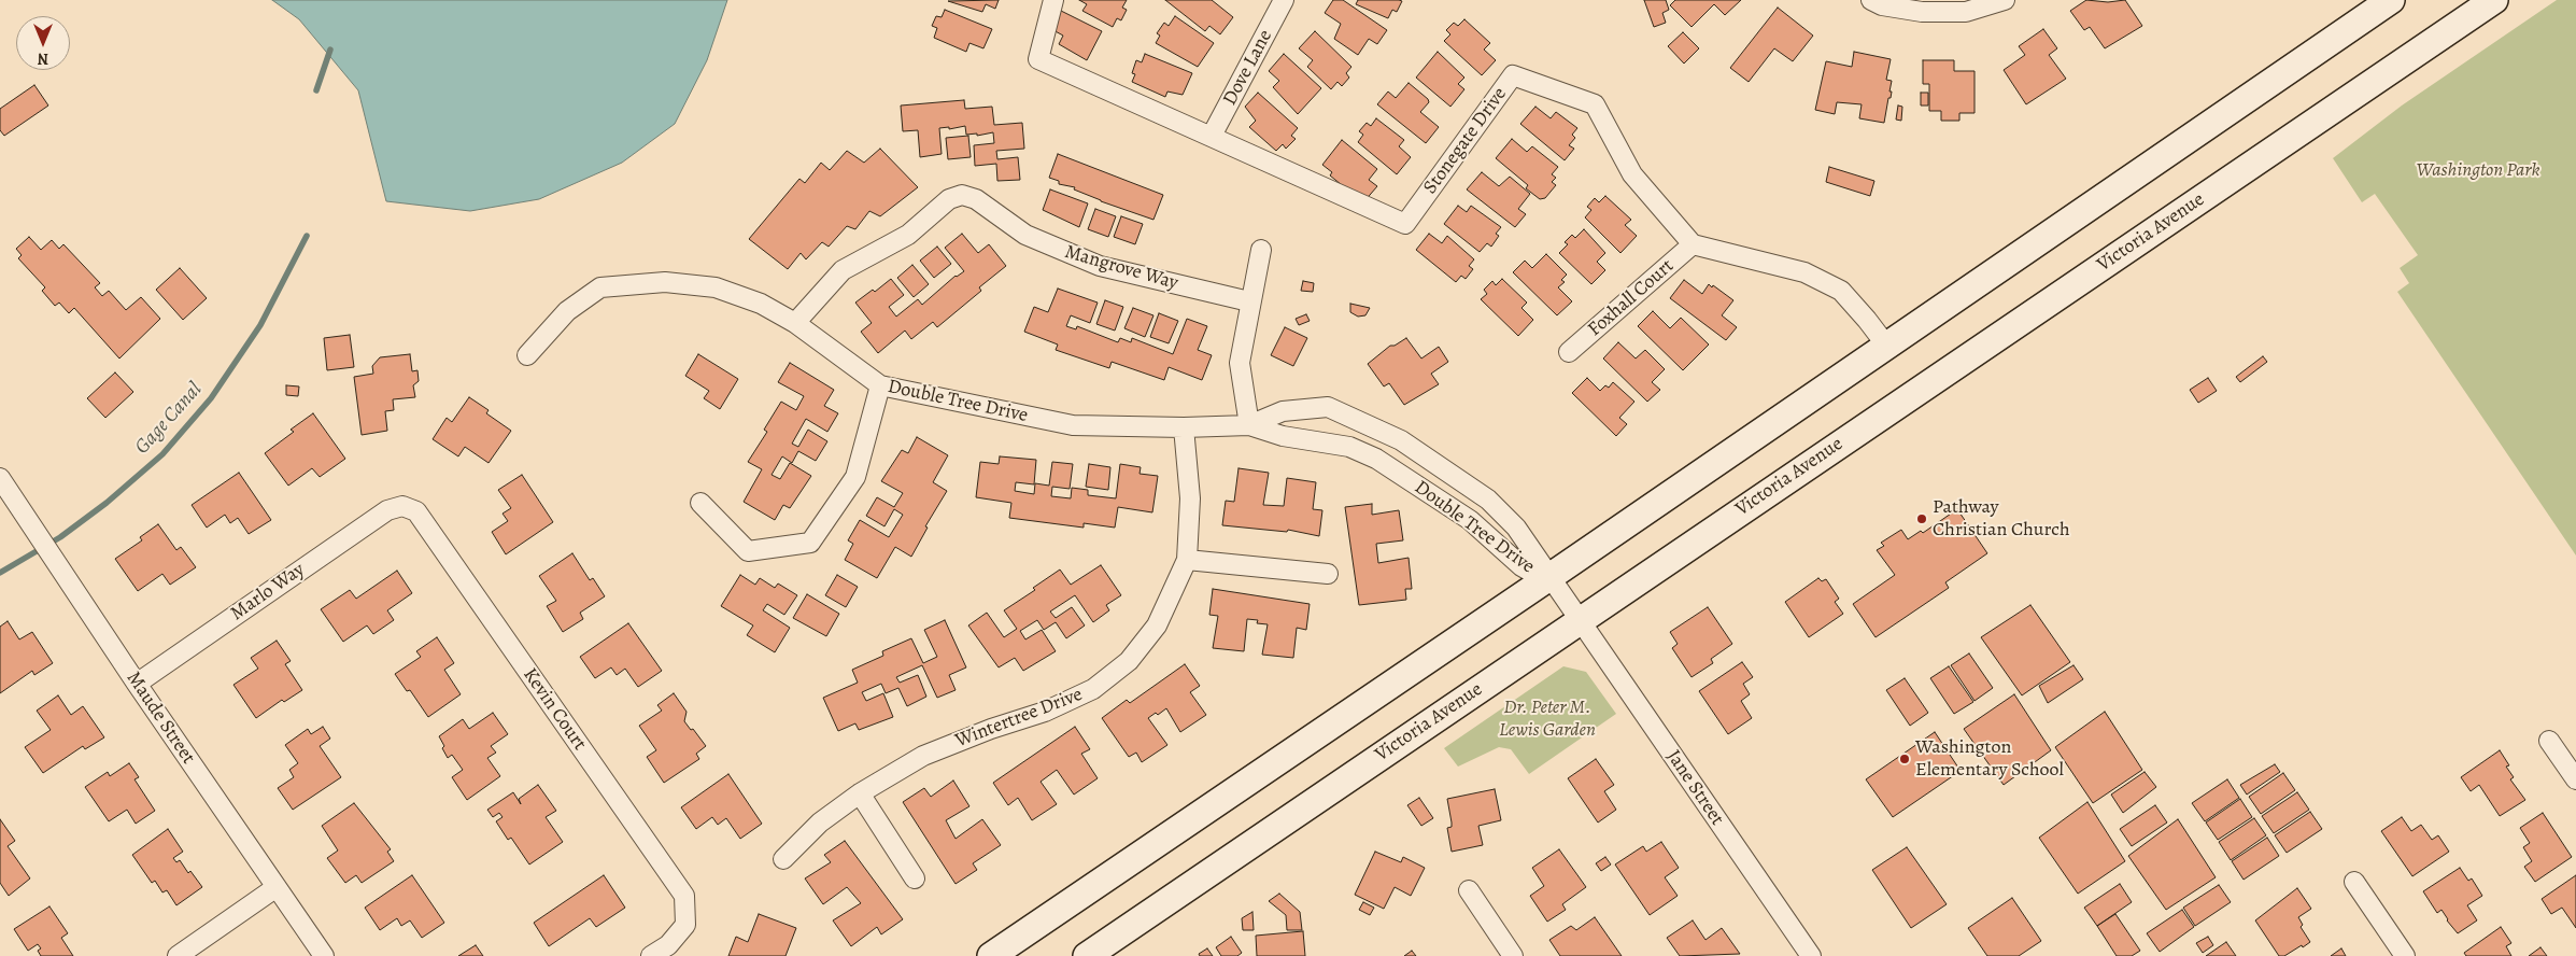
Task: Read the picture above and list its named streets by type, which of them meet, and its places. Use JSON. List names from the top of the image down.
{
  "streets": {
    "main road": ["Victoria Avenue"],
    "street": [
      "Dove Lane",
      "Stonegate Drive",
      "Mangrove Way",
      "Foxhall Court",
      "Double Tree Drive",
      "Marlo Way",
      "Kevin Court",
      "Maude Street",
      "Wintertree Drive",
      "Jane Street"
    ]
  },
  "crossings": [
    ["Dove Lane", "Stonegate Drive"],
    ["Stonegate Drive", "Foxhall Court"],
    ["Victoria Avenue", "Double Tree Drive"],
    ["Victoria Avenue", "Jane Street"],
    ["Mangrove Way", "Double Tree Drive"],
    ["Double Tree Drive", "Wintertree Drive"],
    ["Double Tree Drive", "Jane Street"],
    ["Marlo Way", "Kevin Court"],
    ["Marlo Way", "Maude Street"]
  ],
  "water": ["Gage Canal"],
  "parks": ["Washington Park", "Dr. Peter M. Lewis Garden"],
  "places": ["Pathway Christian Church", "Washington Elementary School"],
  "north": "bottom"
}
